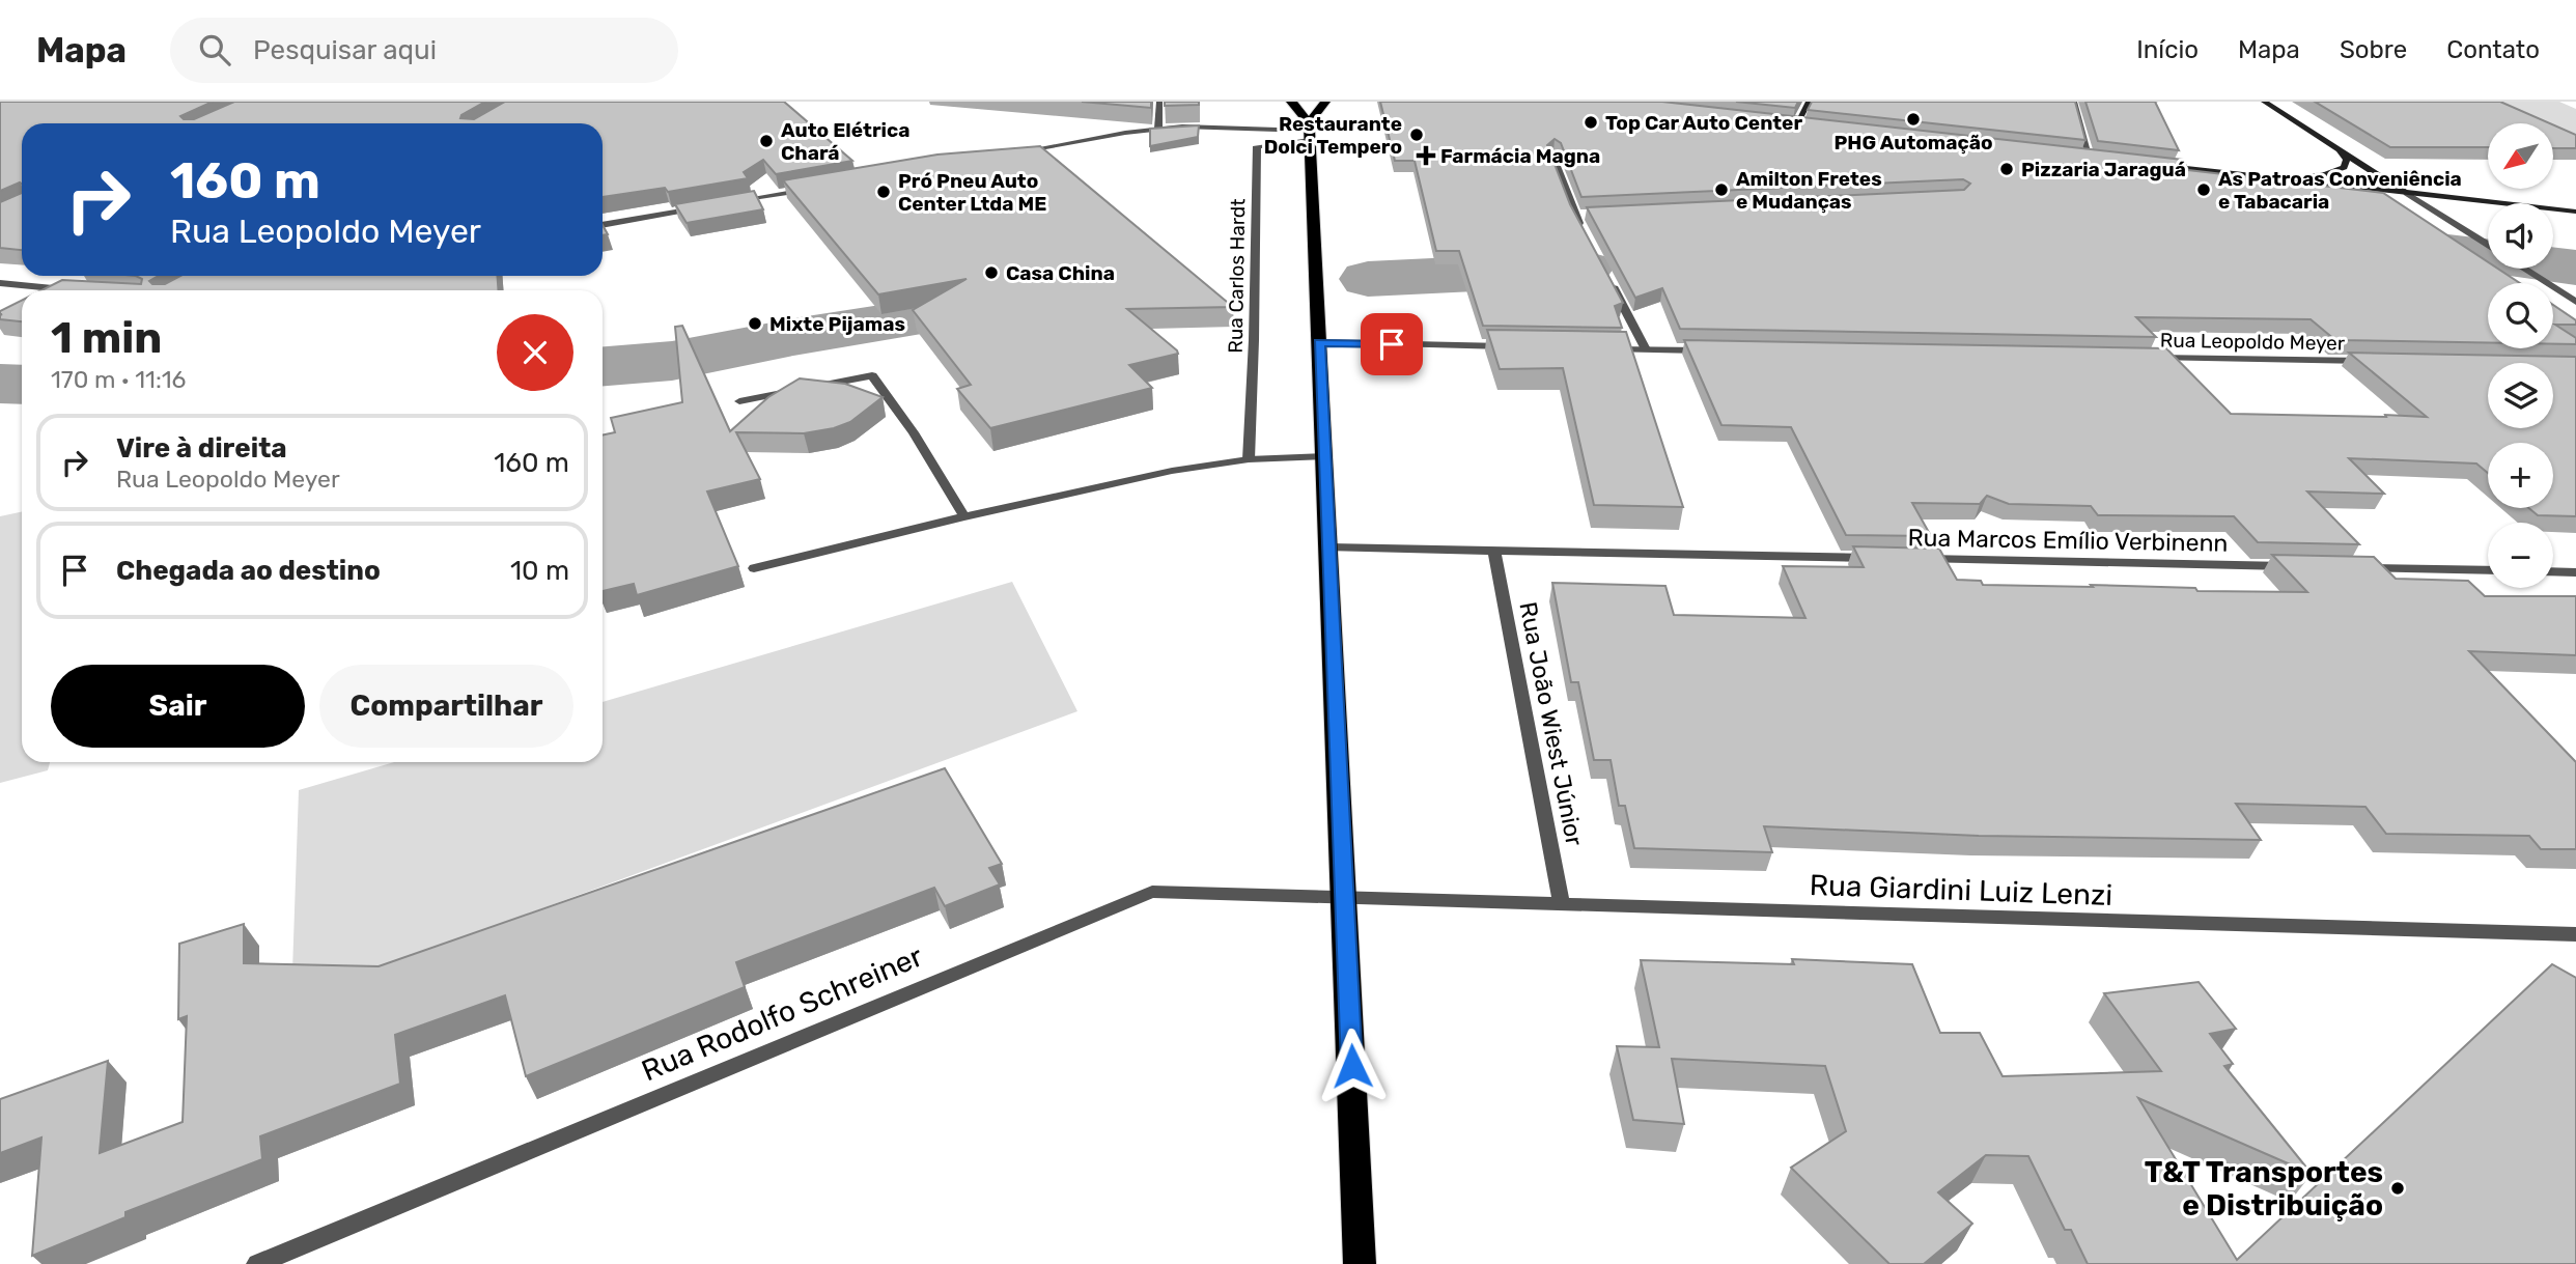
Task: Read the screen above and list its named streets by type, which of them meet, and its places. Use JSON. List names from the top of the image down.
{
  "streets": {
    "street": [
      "Rua Carlos Hardt",
      "Rua Leopoldo Meyer",
      "Rua Marcos Emílio Verbinenn",
      "Rua João Wiest Júnior",
      "Rua Giardini Luiz Lenzi",
      "Rua Rodolfo Schreiner"
    ]
  },
  "crossings": [
    ["Rua Marcos Emílio Verbinenn", "Rua João Wiest Júnior"],
    ["Rua João Wiest Júnior", "Rua Giardini Luiz Lenzi"],
    ["Rua Giardini Luiz Lenzi", "Rua Rodolfo Schreiner"]
  ],
  "places": {
    "other": [
      "PHG Automação",
      "Top Car Auto Center",
      "Restaurante Dolci Tempero",
      "Auto Elétrica Chará",
      "Pizzaria Jaraguá",
      "Amilton Fretes e Mudanças",
      "As Patroas Conveniência e Tabacaria",
      "Pró Pneu Auto Center Ltda ME",
      "Casa China",
      "Mixte Pijamas",
      "T&T Transportes e Distribuição"
    ],
    "health": ["Farmácia Magna"]
  },
  "north": "bottom left",
  "page": {
    "header": "Mapa",
    "search": "Pesquisar aqui",
    "nav": [
      "Início",
      "Mapa",
      "Sobre",
      "Contato"
    ],
    "map_buttons": ["+", "−"],
    "turn": ["160 m", "Rua Leopoldo Meyer"],
    "heading": ["1 min", "170 m · 11:16"],
    "list": [
      {
        "name": "Vire à direita",
        "note": "Rua Leopoldo Meyer",
        "value": "160 m"
      },
      {
        "name": "Chegada ao destino",
        "value": "10 m"
      }
    ],
    "buttons": ["Sair", "Compartilhar"]
  }
}
